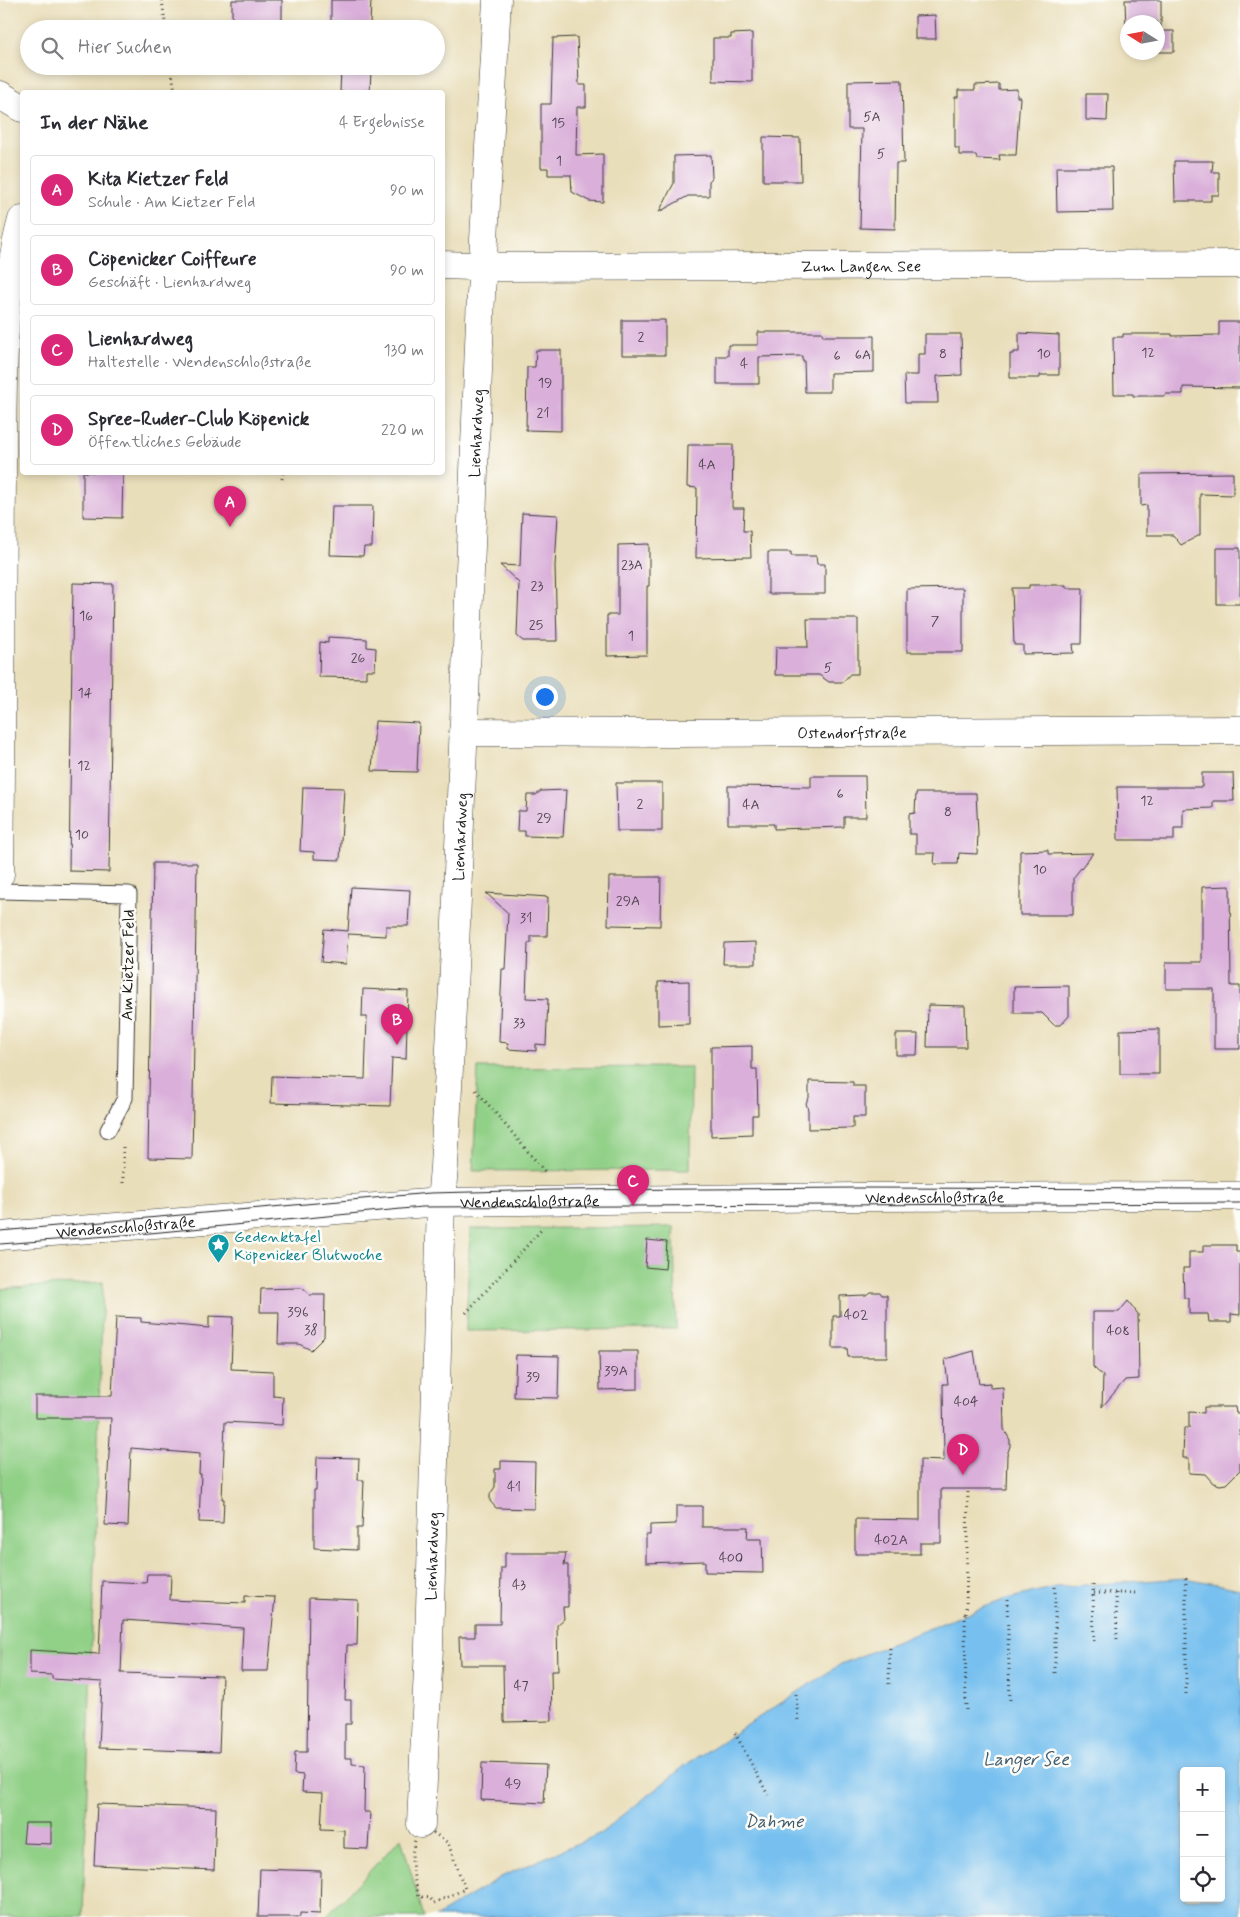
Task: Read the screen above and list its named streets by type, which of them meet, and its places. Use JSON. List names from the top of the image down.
{
  "streets": {
    "street": [
      "Zum Langen See",
      "Lienhardweg",
      "Ostendorfstraße",
      "Wendenschloßstraße"
    ],
    "lane": ["Am Kietzer Feld"]
  },
  "crossings": [
    ["Zum Langen See", "Lienhardweg"],
    ["Lienhardweg", "Ostendorfstraße"],
    ["Lienhardweg", "Wendenschloßstraße"]
  ],
  "water": ["Langer See", "Dahme"],
  "places": {
    "place": ["Gedenktafel Köpenicker Blutwoche"]
  },
  "house_numbers": [
    "5A",
    "15",
    "5",
    "1",
    "2",
    "12",
    "8",
    "10",
    "6A",
    "6",
    "4",
    "19",
    "21",
    "4A",
    "23A",
    "23",
    "16",
    "7",
    "25",
    "1",
    "26",
    "5",
    "14",
    "12",
    "6",
    "12",
    "2",
    "4A",
    "8",
    "29",
    "10",
    "10",
    "29A",
    "31",
    "33",
    "396",
    "402",
    "38",
    "408",
    "39A",
    "39",
    "404",
    "41",
    "402A",
    "400",
    "43",
    "47",
    "49"
  ],
  "north": "left",
  "page": {
    "search": "Hier suchen",
    "heading": ["In der Nähe", "4 Ergebnisse"],
    "list": [
      {
        "mark": "A",
        "name": "Kita Kietzer Feld",
        "note": "Schule · Am Kietzer Feld",
        "value": "90 m"
      },
      {
        "mark": "B",
        "name": "Cöpenicker Coiffeure",
        "note": "Geschäft · Lienhardweg",
        "value": "90 m"
      },
      {
        "mark": "C",
        "name": "Lienhardweg",
        "note": "Haltestelle · Wendenschloßstraße",
        "value": "130 m"
      },
      {
        "mark": "D",
        "name": "Spree-Ruder-Club Köpenick",
        "note": "Öffentliches Gebäude",
        "value": "220 m"
      }
    ],
    "pins": [
      "A",
      "B",
      "C",
      "D"
    ],
    "map_buttons": ["+", "−"]
  }
}
